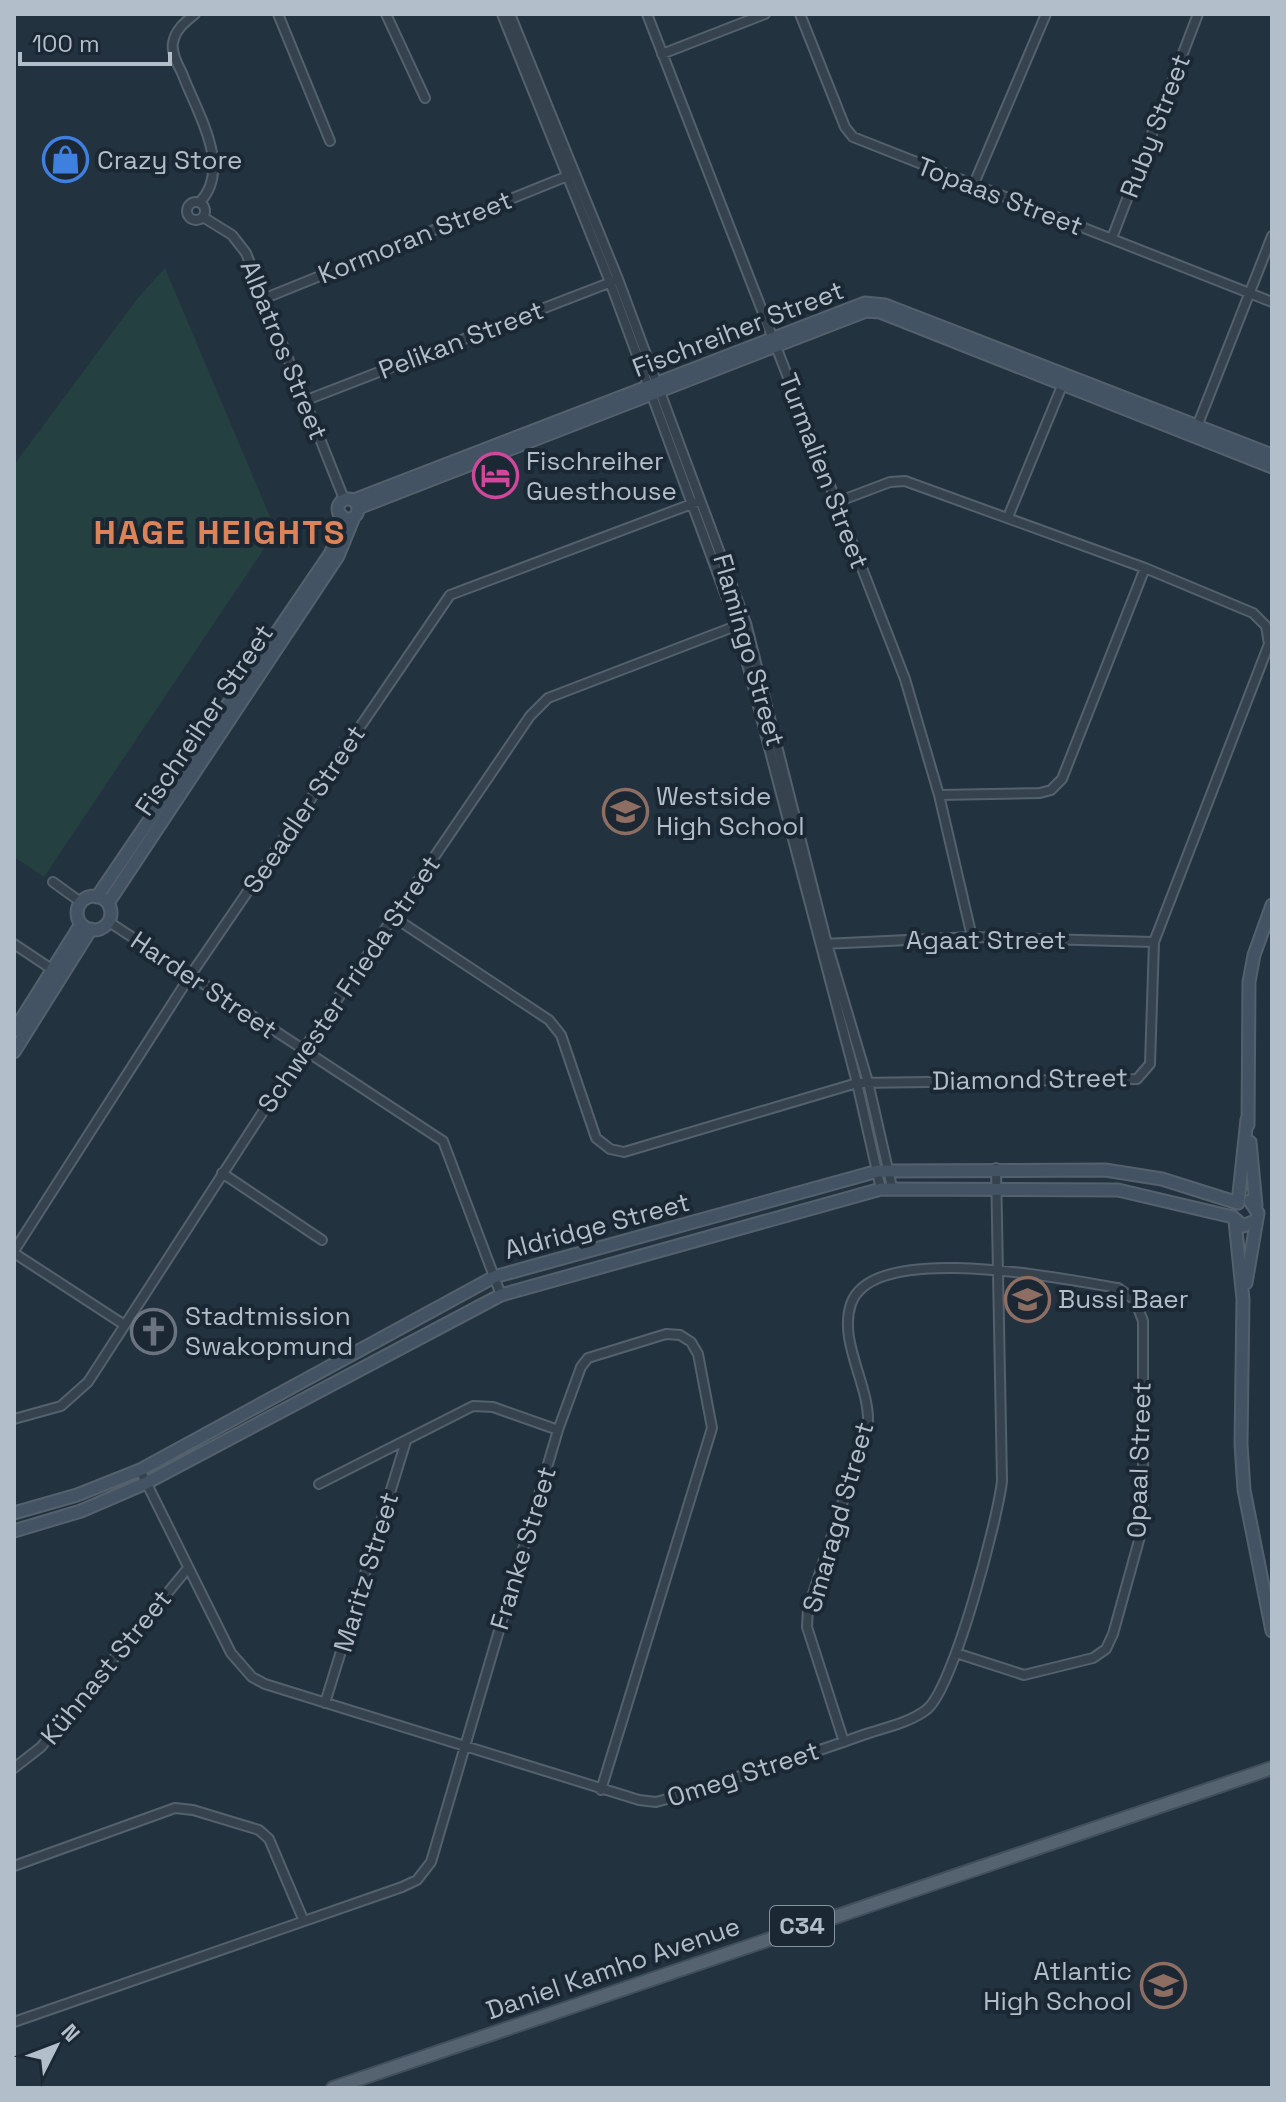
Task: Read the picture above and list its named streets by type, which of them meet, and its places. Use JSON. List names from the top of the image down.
{
  "streets": {
    "main road": ["C34", "Daniel Kamho Avenue"],
    "street": [
      "Ruby Street",
      "Topaas Street",
      "Kormoran Street",
      "Fischreiher Street",
      "Pelikan Street",
      "Albatros Street",
      "Turmalien Street",
      "Flamingo Street",
      "Seeadler Street",
      "Agaat Street",
      "Schwester Frieda Street",
      "Harder Street",
      "Diamond Street",
      "Aldridge Street",
      "Opaal Street",
      "Smaragd Street",
      "Franke Street",
      "Maritz Street",
      "Kühnast Street",
      "Omeg Street"
    ]
  },
  "crossings": [
    ["Ruby Street", "Topaas Street"],
    ["Kormoran Street", "Albatros Street"],
    ["Kormoran Street", "Flamingo Street"],
    ["Fischreiher Street", "Albatros Street"],
    ["Fischreiher Street", "Turmalien Street"],
    ["Fischreiher Street", "Flamingo Street"],
    ["Fischreiher Street", "Harder Street"],
    ["Pelikan Street", "Albatros Street"],
    ["Pelikan Street", "Flamingo Street"],
    ["Turmalien Street", "Agaat Street"],
    ["Turmalien Street", "Diamond Street"],
    ["Flamingo Street", "Seeadler Street"],
    ["Flamingo Street", "Agaat Street"],
    ["Flamingo Street", "Schwester Frieda Street"],
    ["Flamingo Street", "Diamond Street"],
    ["Flamingo Street", "Aldridge Street"],
    ["Seeadler Street", "Harder Street"],
    ["Agaat Street", "Diamond Street"],
    ["Schwester Frieda Street", "Harder Street"],
    ["Schwester Frieda Street", "Diamond Street"],
    ["Harder Street", "Aldridge Street"],
    ["Aldridge Street", "Omeg Street"],
    ["Opaal Street", "Smaragd Street"],
    ["Opaal Street", "Omeg Street"],
    ["Smaragd Street", "Omeg Street"],
    ["Franke Street", "Maritz Street"],
    ["Franke Street", "Omeg Street"],
    ["Maritz Street", "Omeg Street"],
    ["Kühnast Street", "Omeg Street"]
  ],
  "districts": ["HAGE HEIGHTS"],
  "places": {
    "shop": ["Crazy Store"],
    "hotel": ["Fischreiher Guesthouse"],
    "school or university": ["Westside High School", "Bussi Baer", "Atlantic High School"],
    "church": ["Stadtmission Swakopmund"]
  },
  "scale_bar": "100 m",
  "north": "top right"
}
